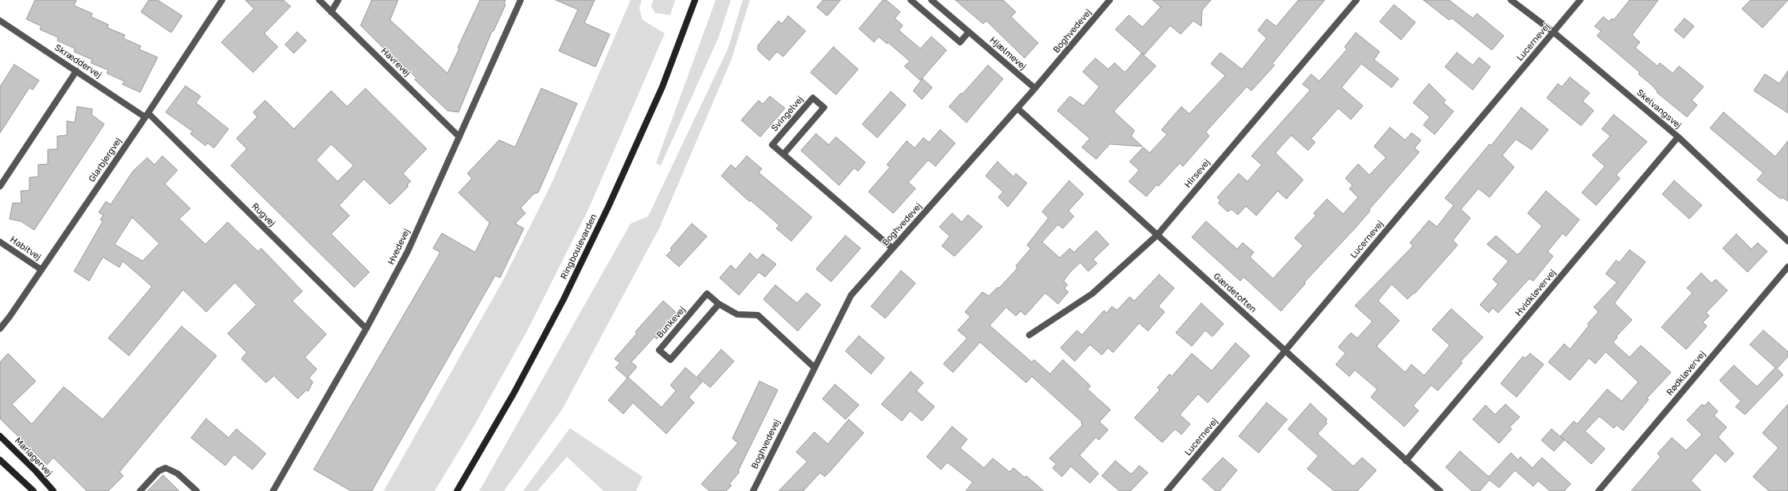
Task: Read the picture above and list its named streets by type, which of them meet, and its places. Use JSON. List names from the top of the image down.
{
  "streets": {
    "main road": ["Ringboulevarden", "Mariagervej"],
    "street": [
      "Boghvedevej",
      "Lucernevej",
      "Hjælmevej",
      "Skræddervej",
      "Havrevej",
      "Skelvangsvej",
      "Svingelvej",
      "Glarbjergvej",
      "Hirsevej",
      "Rugvej",
      "Hvedevej",
      "Habitvej",
      "Gærdetoften",
      "Hvidkløvervej",
      "Bunkevej",
      "Rødkløvervej"
    ]
  },
  "crossings": [
    ["Boghvedevej", "Hjælmevej"],
    ["Boghvedevej", "Svingelvej"],
    ["Boghvedevej", "Gærdetoften"],
    ["Boghvedevej", "Bunkevej"],
    ["Lucernevej", "Skelvangsvej"],
    ["Lucernevej", "Gærdetoften"],
    ["Skræddervej", "Glarbjergvej"],
    ["Skræddervej", "Rugvej"],
    ["Havrevej", "Hvedevej"],
    ["Skelvangsvej", "Hvidkløvervej"],
    ["Glarbjergvej", "Rugvej"],
    ["Glarbjergvej", "Habitvej"],
    ["Hirsevej", "Gærdetoften"],
    ["Rugvej", "Hvedevej"],
    ["Gærdetoften", "Hvidkløvervej"]
  ]
}
